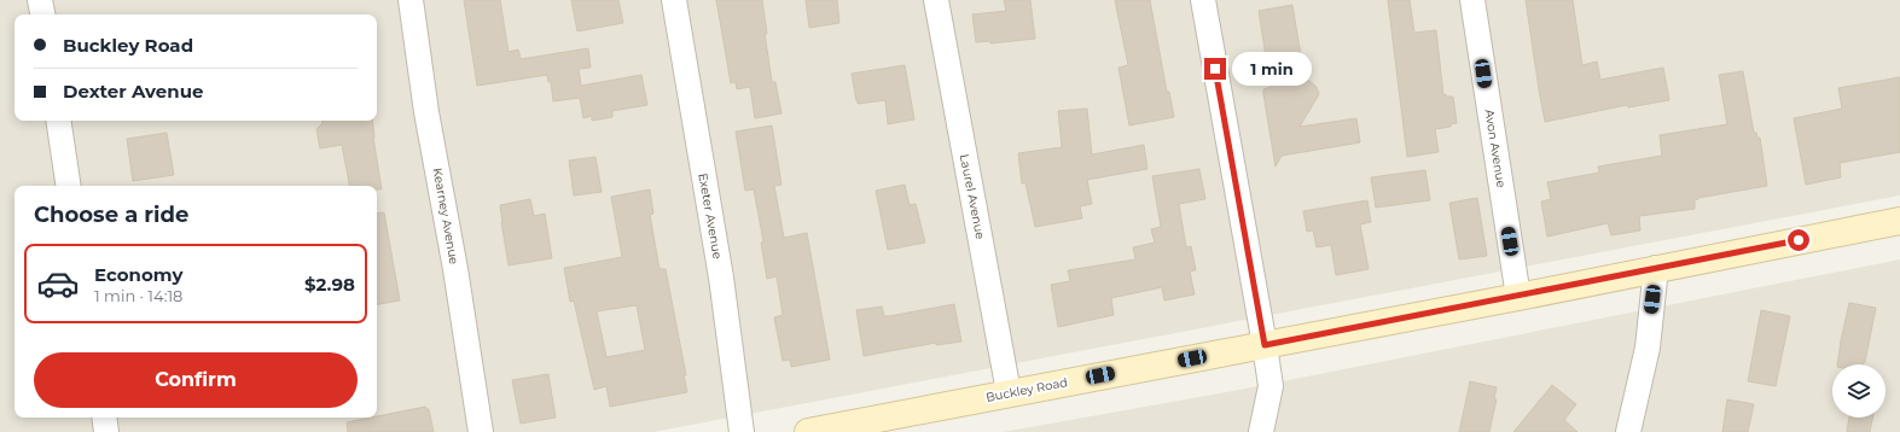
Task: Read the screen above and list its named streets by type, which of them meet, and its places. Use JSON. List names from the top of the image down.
{
  "streets": {
    "street": [
      "Avon Avenue",
      "Laurel Avenue",
      "Kearney Avenue",
      "Exeter Avenue",
      "Buckley Road"
    ]
  },
  "crossings": [
    ["Avon Avenue", "Buckley Road"],
    ["Laurel Avenue", "Buckley Road"]
  ],
  "page": {
    "banner": ["Buckley Road", "Dexter Avenue"],
    "bubble": "1 min",
    "heading": "Choose a ride",
    "list": [
      {
        "name": "Economy",
        "note": "1 min · 14:18",
        "value": "$2.98"
      }
    ],
    "buttons": "Confirm"
  }
}
